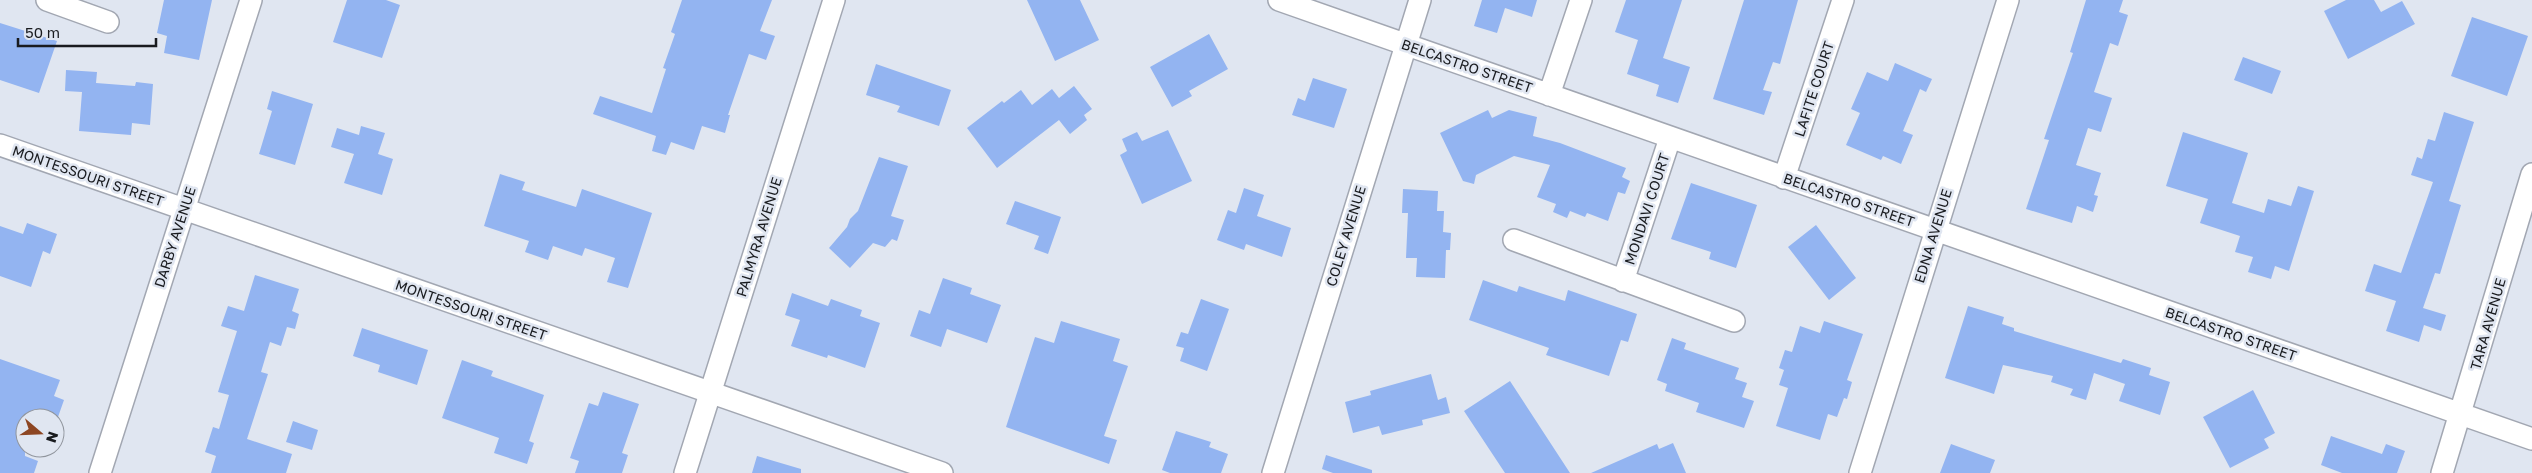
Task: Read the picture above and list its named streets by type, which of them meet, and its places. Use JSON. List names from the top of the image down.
{
  "streets": {
    "street": [
      "BELCASTRO STREET",
      "LAFITE COURT",
      "MONTESSOURI STREET",
      "MONDAVI COURT",
      "COLEY AVENUE",
      "EDNA AVENUE",
      "DARBY AVENUE",
      "PALMYRA AVENUE",
      "TARA AVENUE"
    ]
  },
  "crossings": [
    ["BELCASTRO STREET", "LAFITE COURT"],
    ["BELCASTRO STREET", "MONDAVI COURT"],
    ["BELCASTRO STREET", "COLEY AVENUE"],
    ["BELCASTRO STREET", "EDNA AVENUE"],
    ["BELCASTRO STREET", "TARA AVENUE"],
    ["MONTESSOURI STREET", "DARBY AVENUE"],
    ["MONTESSOURI STREET", "PALMYRA AVENUE"]
  ],
  "scale_bar": "50 m",
  "north": "right"
}
